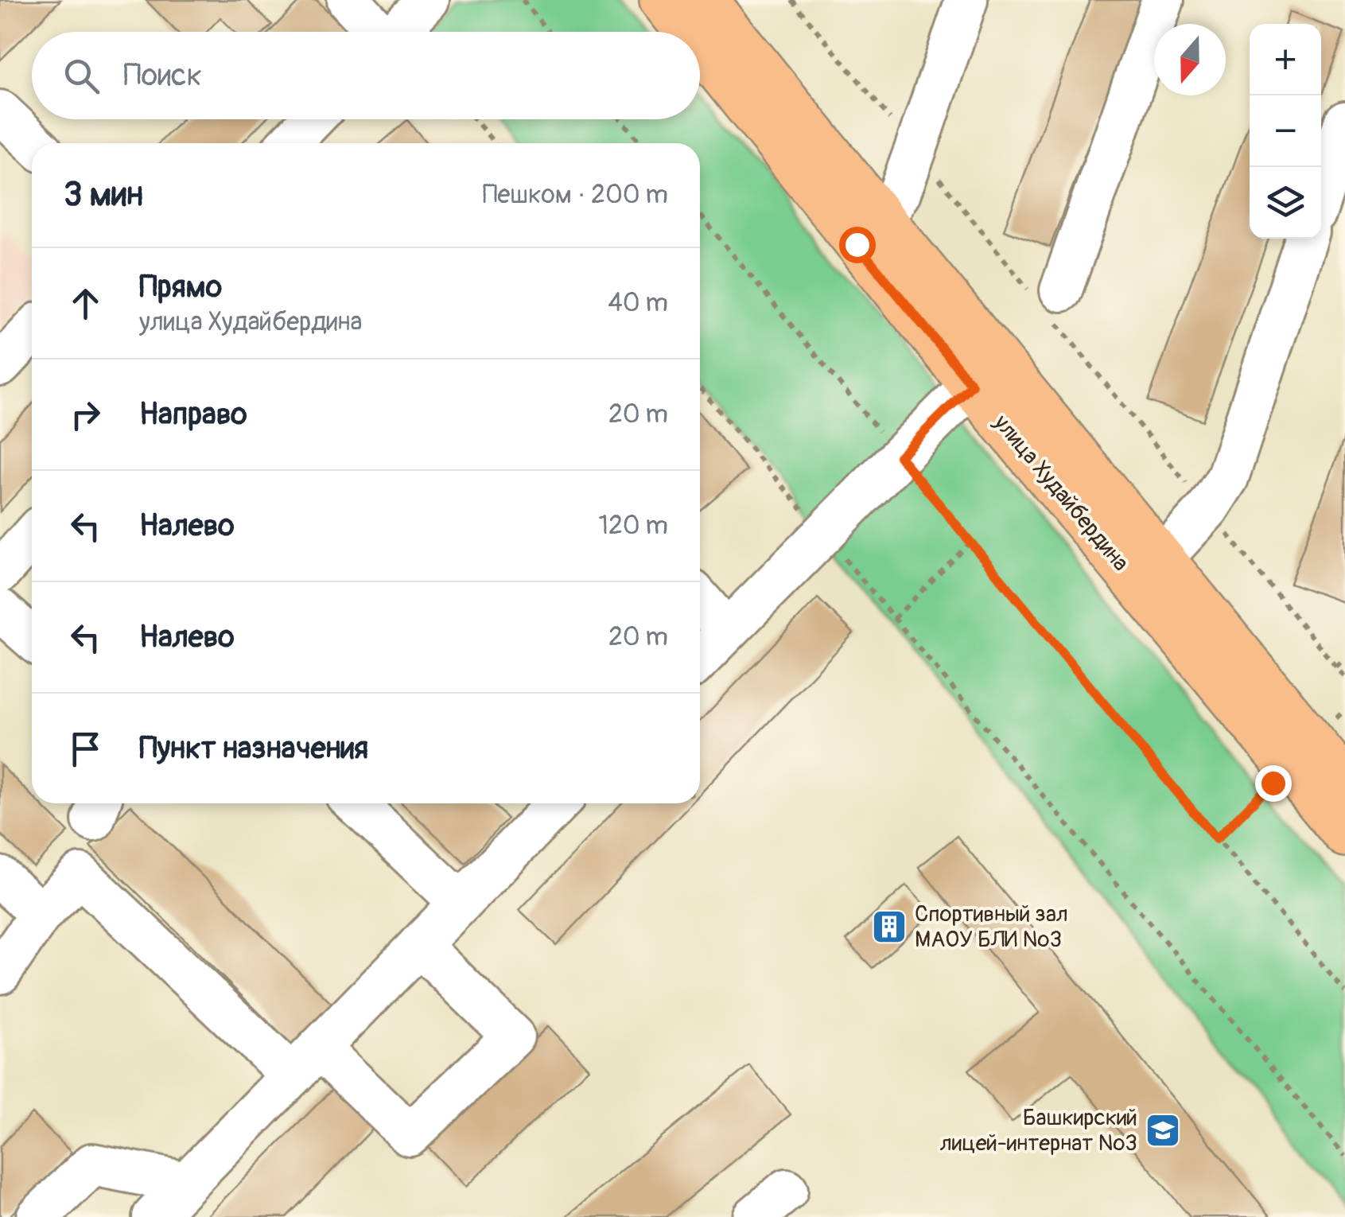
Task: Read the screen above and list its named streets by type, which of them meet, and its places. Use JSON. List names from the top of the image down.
{
  "streets": {
    "main road": ["улица Худайбердина"]
  },
  "places": {
    "building": ["Спортивный зал МАОУ БЛИ №3"],
    "school or university": ["Башкирский лицей-интернат №3"]
  },
  "north": "bottom",
  "page": {
    "map_buttons": ["+", "−"],
    "search": "Поиск",
    "heading": ["3 мин", "Пешком · 200 m"],
    "list": [
      ["Прямо", "улица Худайбердина", "40 m"],
      ["Направо", "20 m"],
      ["Налево", "120 m"],
      ["Налево", "20 m"],
      "Пункт назначения"
    ]
  }
}
